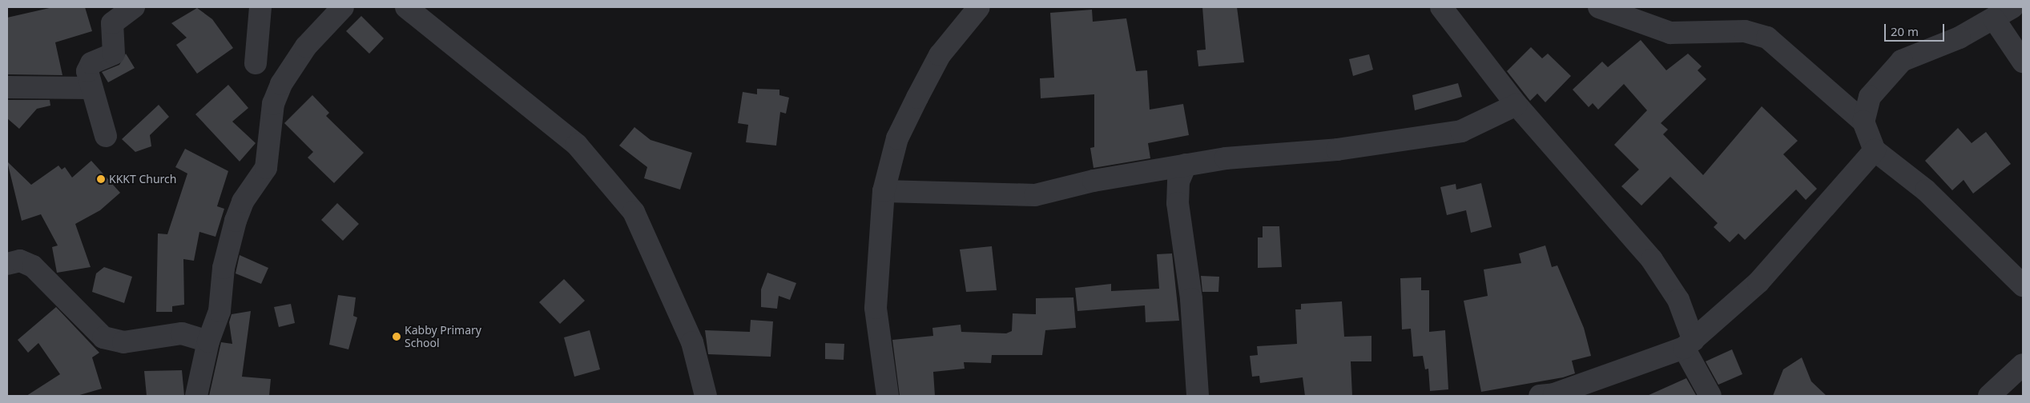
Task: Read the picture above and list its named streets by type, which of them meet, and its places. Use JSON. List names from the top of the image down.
{
  "places": ["KKKT Church", "Kabby Primary School"],
  "scale_bar": "20 m"
}
